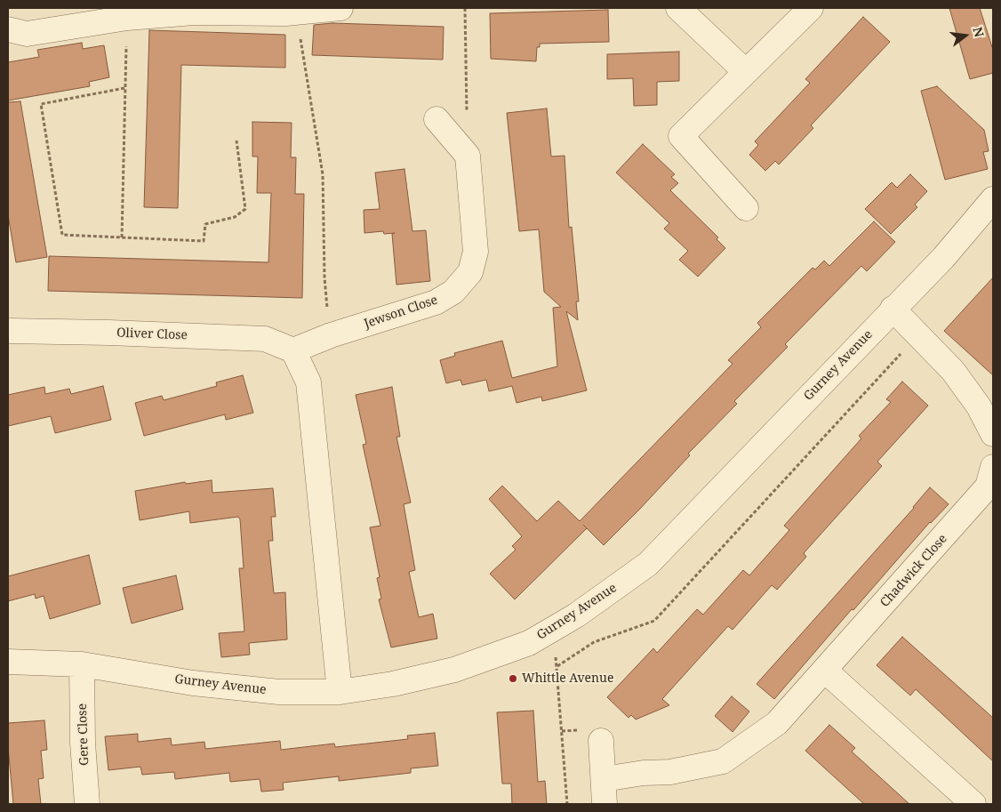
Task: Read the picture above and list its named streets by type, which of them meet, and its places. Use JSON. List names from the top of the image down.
{
  "streets": {
    "street": [
      "Jewson Close",
      "Oliver Close",
      "Gurney Avenue",
      "Chadwick Close",
      "Gere Close"
    ]
  },
  "crossings": [
    ["Jewson Close", "Oliver Close"],
    ["Gurney Avenue", "Gere Close"]
  ],
  "places": ["Whittle Avenue"],
  "north": "right"
}
